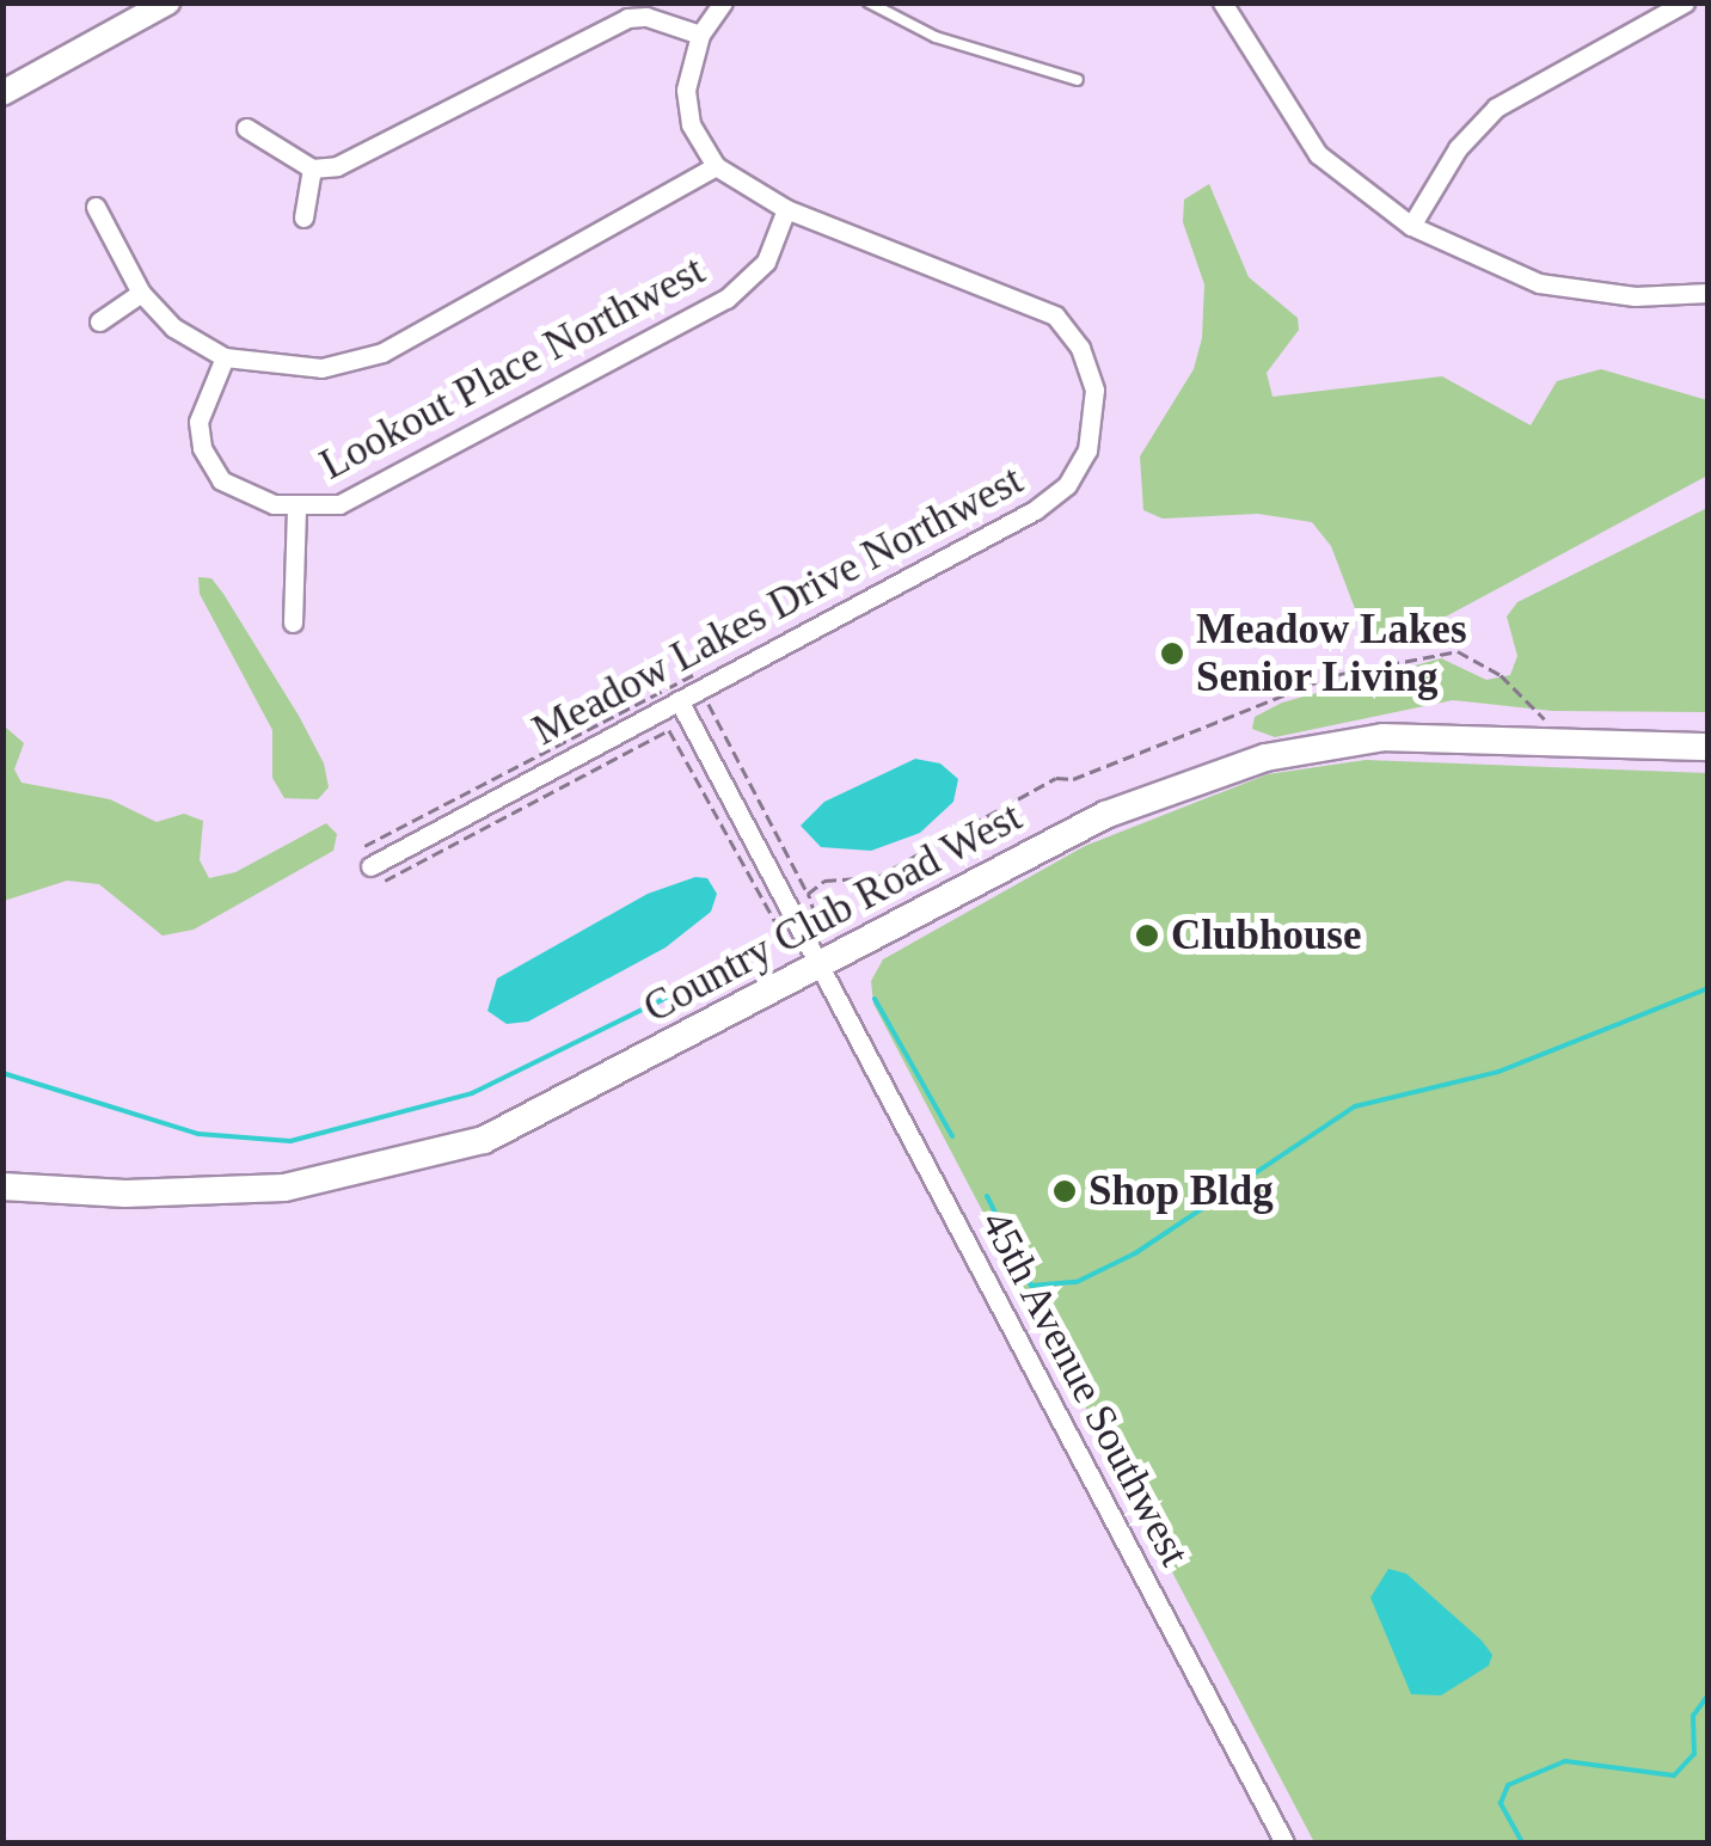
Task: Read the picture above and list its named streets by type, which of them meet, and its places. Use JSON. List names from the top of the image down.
{
  "streets": {
    "main road": ["Country Club Road West"],
    "street": ["Lookout Place Northwest", "Meadow Lakes Drive Northwest", "45th Avenue Southwest"]
  },
  "crossings": [
    ["Lookout Place Northwest", "Meadow Lakes Drive Northwest"],
    ["Meadow Lakes Drive Northwest", "45th Avenue Southwest"],
    ["Country Club Road West", "45th Avenue Southwest"]
  ],
  "places": ["Meadow Lakes Senior Living", "Clubhouse", "Shop Bldg"]
}
